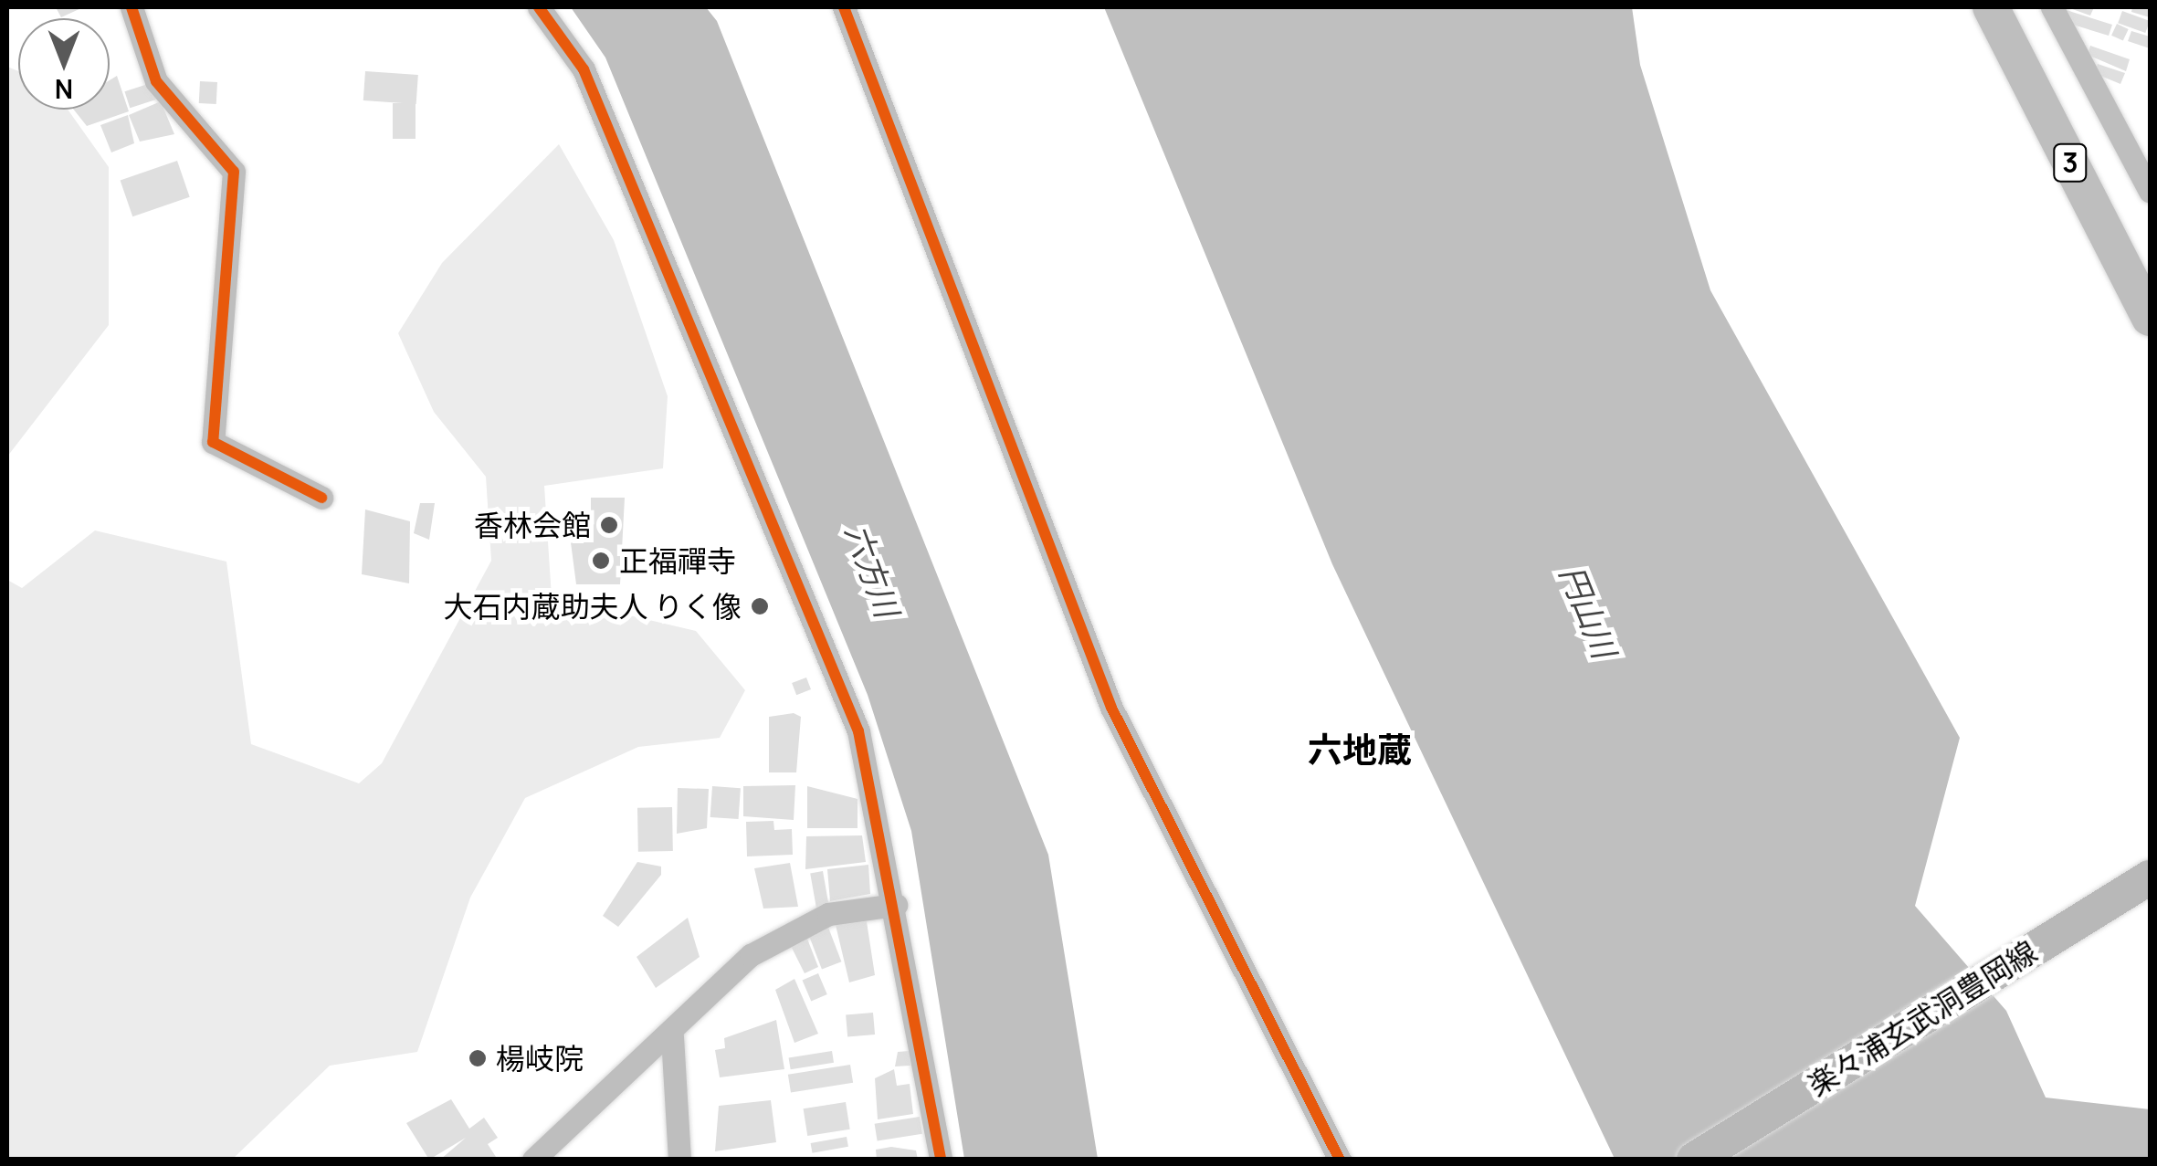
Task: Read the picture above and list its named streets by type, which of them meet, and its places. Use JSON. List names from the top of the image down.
{
  "streets": {
    "main road": ["3", "楽々浦玄武洞豊岡線"]
  },
  "districts": ["六地蔵"],
  "water": ["六方川", "円山川"],
  "places": [
    "香林会館",
    "正福禪寺",
    "大石内蔵助夫人 りく像",
    "楊岐院"
  ],
  "north": "bottom"
}
